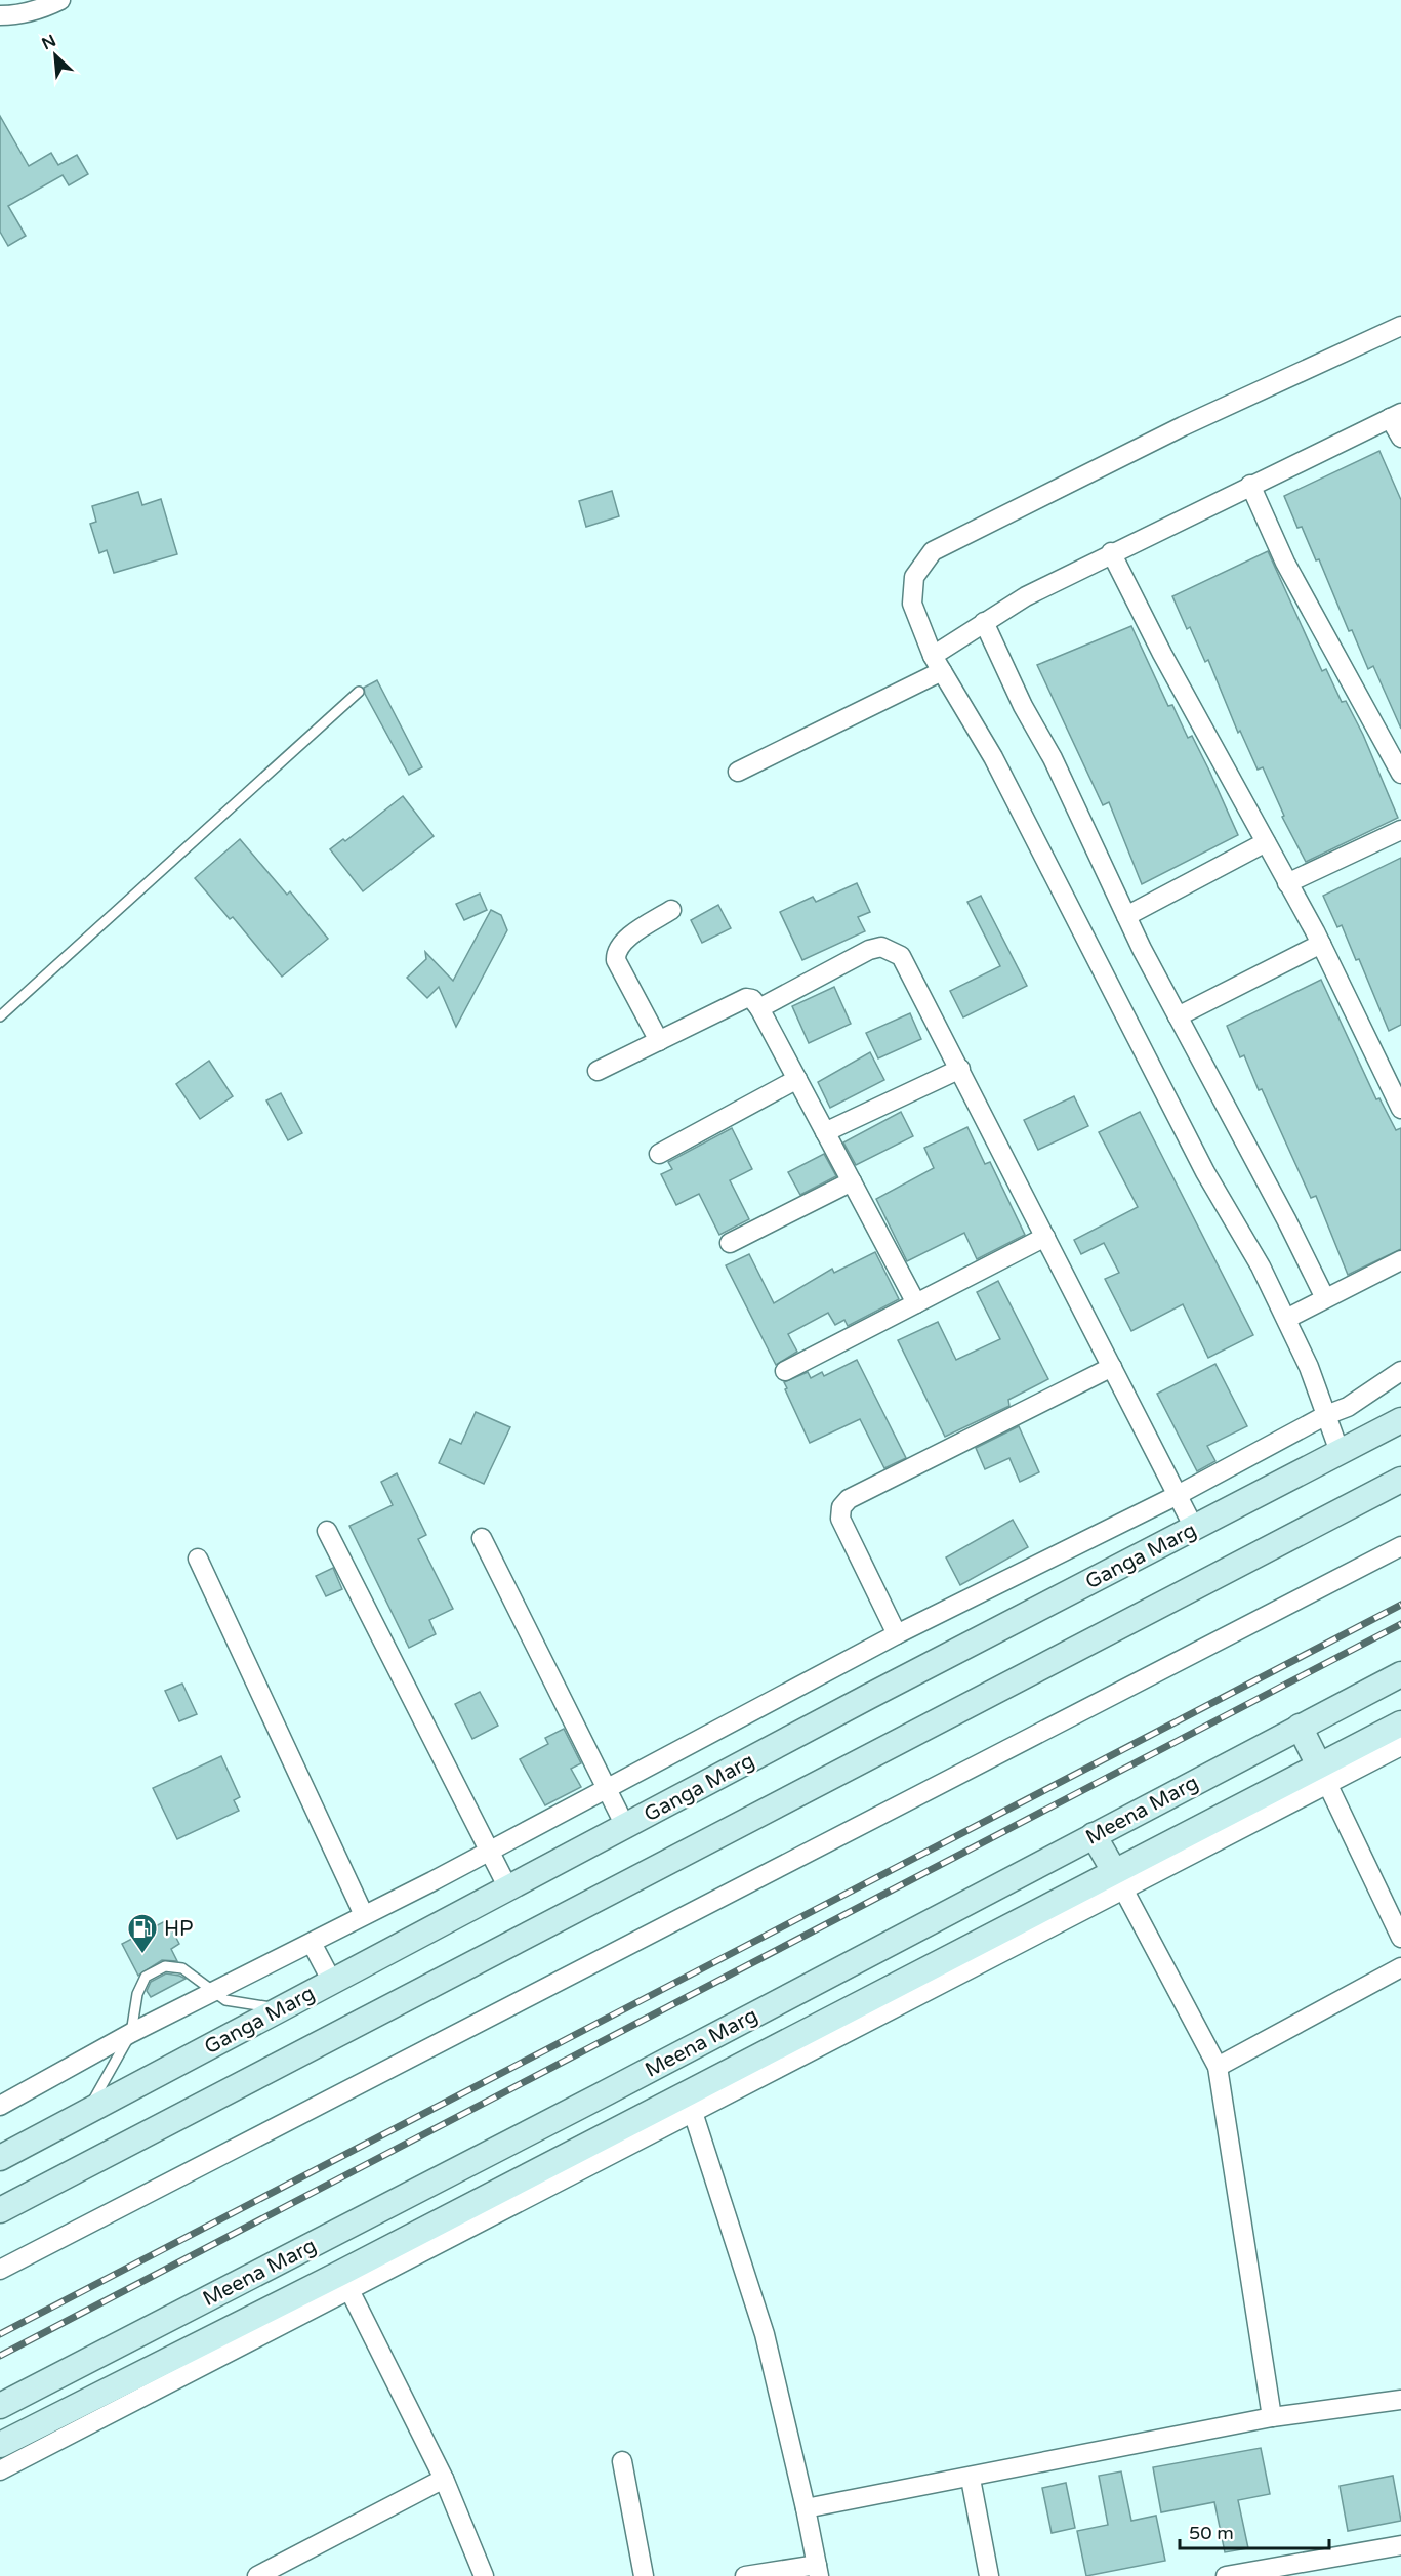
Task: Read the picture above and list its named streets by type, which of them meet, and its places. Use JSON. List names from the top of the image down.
{
  "streets": {
    "street": ["Ganga Marg", "Meena Marg"]
  },
  "places": {
    "fuel station": ["HP"]
  },
  "scale_bar": "50 m",
  "north": "top left"
}
